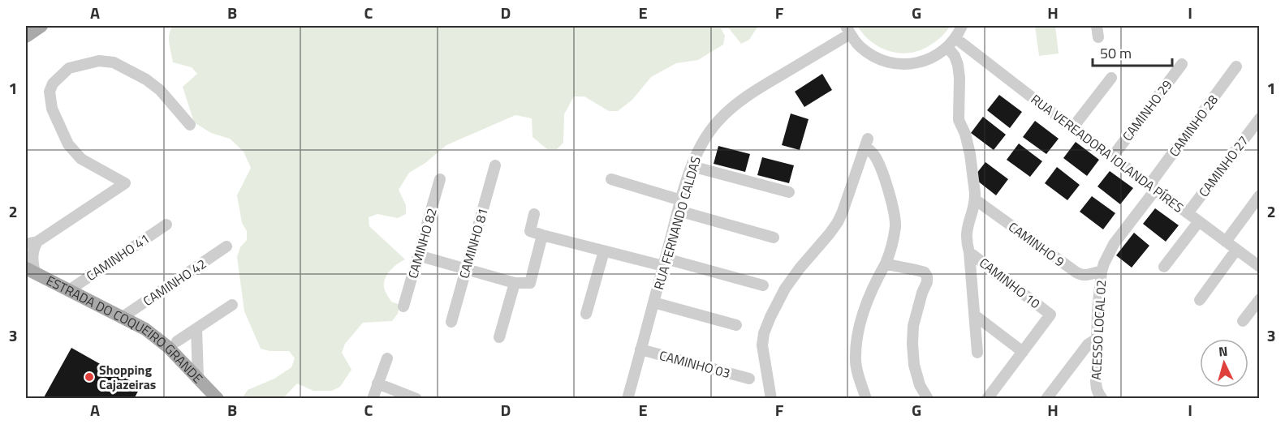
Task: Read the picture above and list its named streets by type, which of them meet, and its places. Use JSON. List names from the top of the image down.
{
  "streets": {
    "main road": ["ESTRADA DO COQUEIRO GRANDE"],
    "street": [
      "CAMINHO 29",
      "CAMINHO 28",
      "RUA VEREADORA IOLANDA PÍRES",
      "CAMINHO 27",
      "RUA FERNANDO CALDAS",
      "CAMINHO 82",
      "CAMINHO 81",
      "CAMINHO 9",
      "CAMINHO 41",
      "CAMINHO 42",
      "CAMINHO 10",
      "ACESSO LOCAL 02",
      "CAMINHO 03"
    ]
  },
  "crossings": [
    ["CAMINHO 29", "RUA VEREADORA IOLANDA PÍRES"],
    ["CAMINHO 28", "RUA VEREADORA IOLANDA PÍRES"],
    ["CAMINHO 28", "ACESSO LOCAL 02"],
    ["RUA VEREADORA IOLANDA PÍRES", "CAMINHO 27"],
    ["RUA VEREADORA IOLANDA PÍRES", "ACESSO LOCAL 02"],
    ["RUA FERNANDO CALDAS", "CAMINHO 03"],
    ["CAMINHO 9", "ACESSO LOCAL 02"],
    ["CAMINHO 41", "ESTRADA DO COQUEIRO GRANDE"],
    ["CAMINHO 42", "ESTRADA DO COQUEIRO GRANDE"]
  ],
  "places": ["Shopping Cajazeiras"],
  "scale_bar": "50 m",
  "north": "top",
  "grid": {
    "columns": [
      "A",
      "B",
      "C",
      "D",
      "E",
      "F",
      "G",
      "H",
      "I"
    ],
    "rows": ["1", "2", "3"]
  }
}
